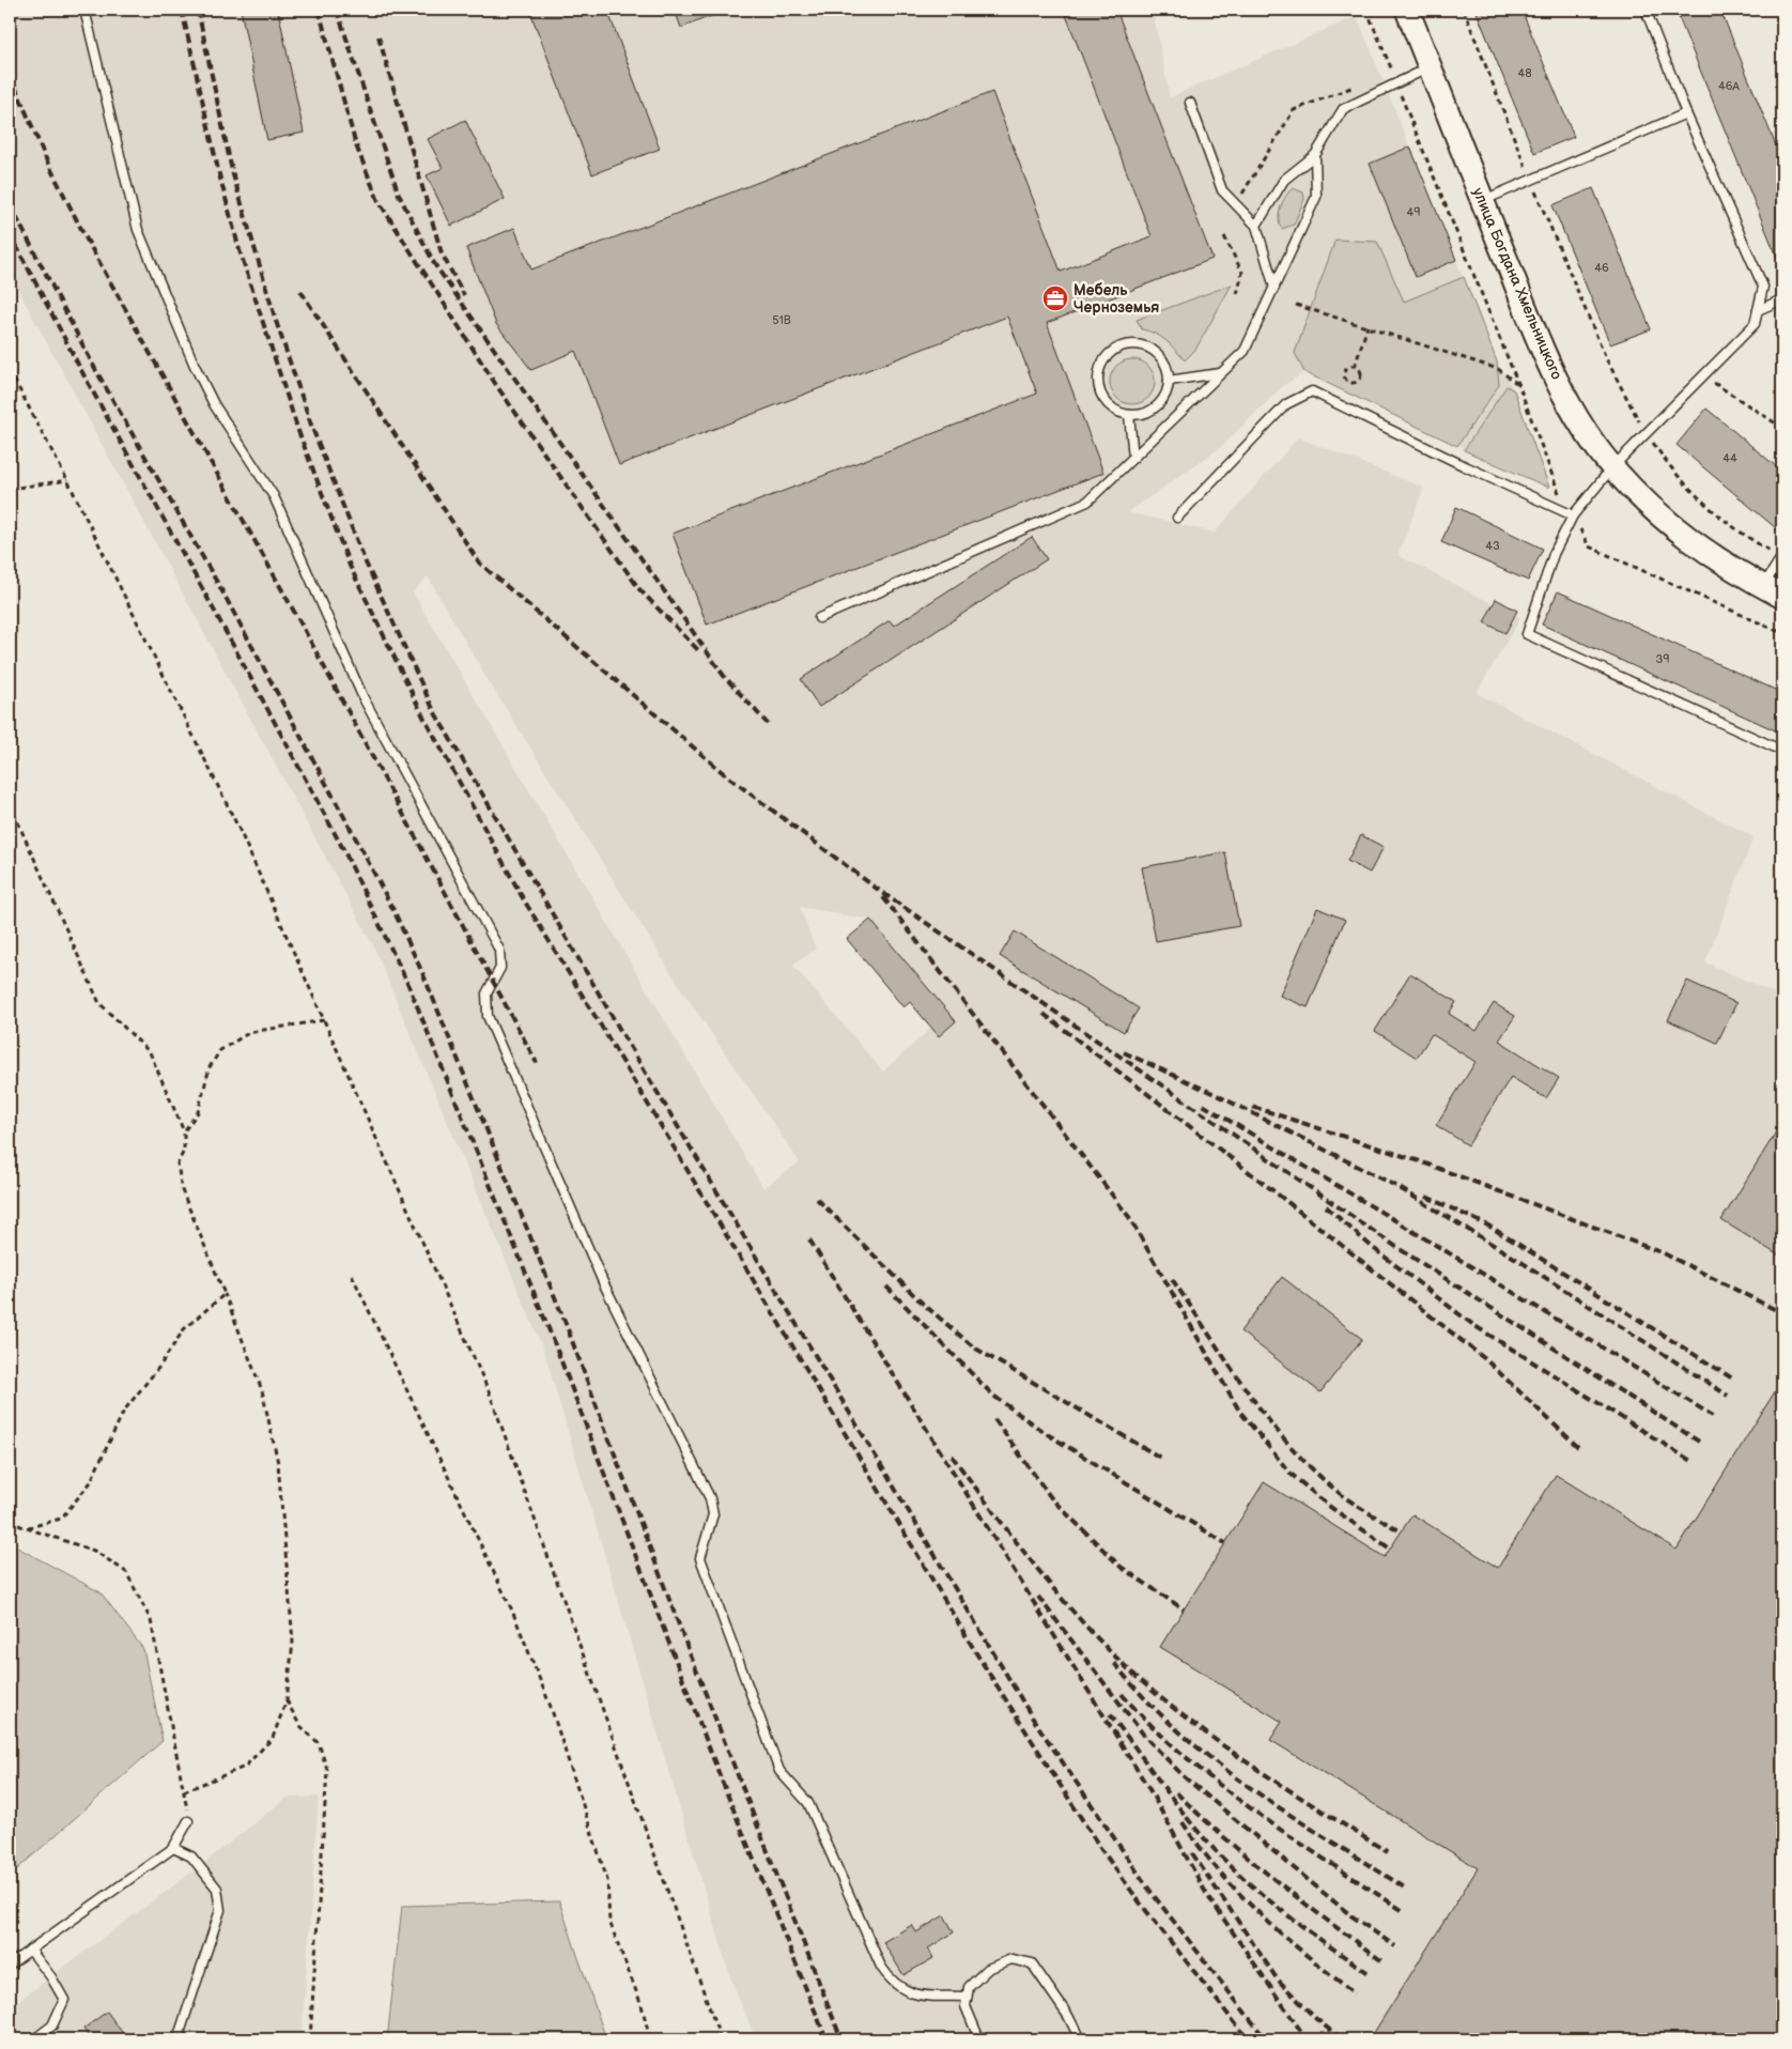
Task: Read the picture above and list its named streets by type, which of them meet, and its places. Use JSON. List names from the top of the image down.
{
  "streets": {
    "main road": ["улица Богдана Хмельницкого"]
  },
  "places": {
    "office": ["Мебель Черноземья"]
  },
  "house_numbers": [
    "48",
    "46А",
    "49",
    "46",
    "51В",
    "44",
    "43",
    "39"
  ]
}
